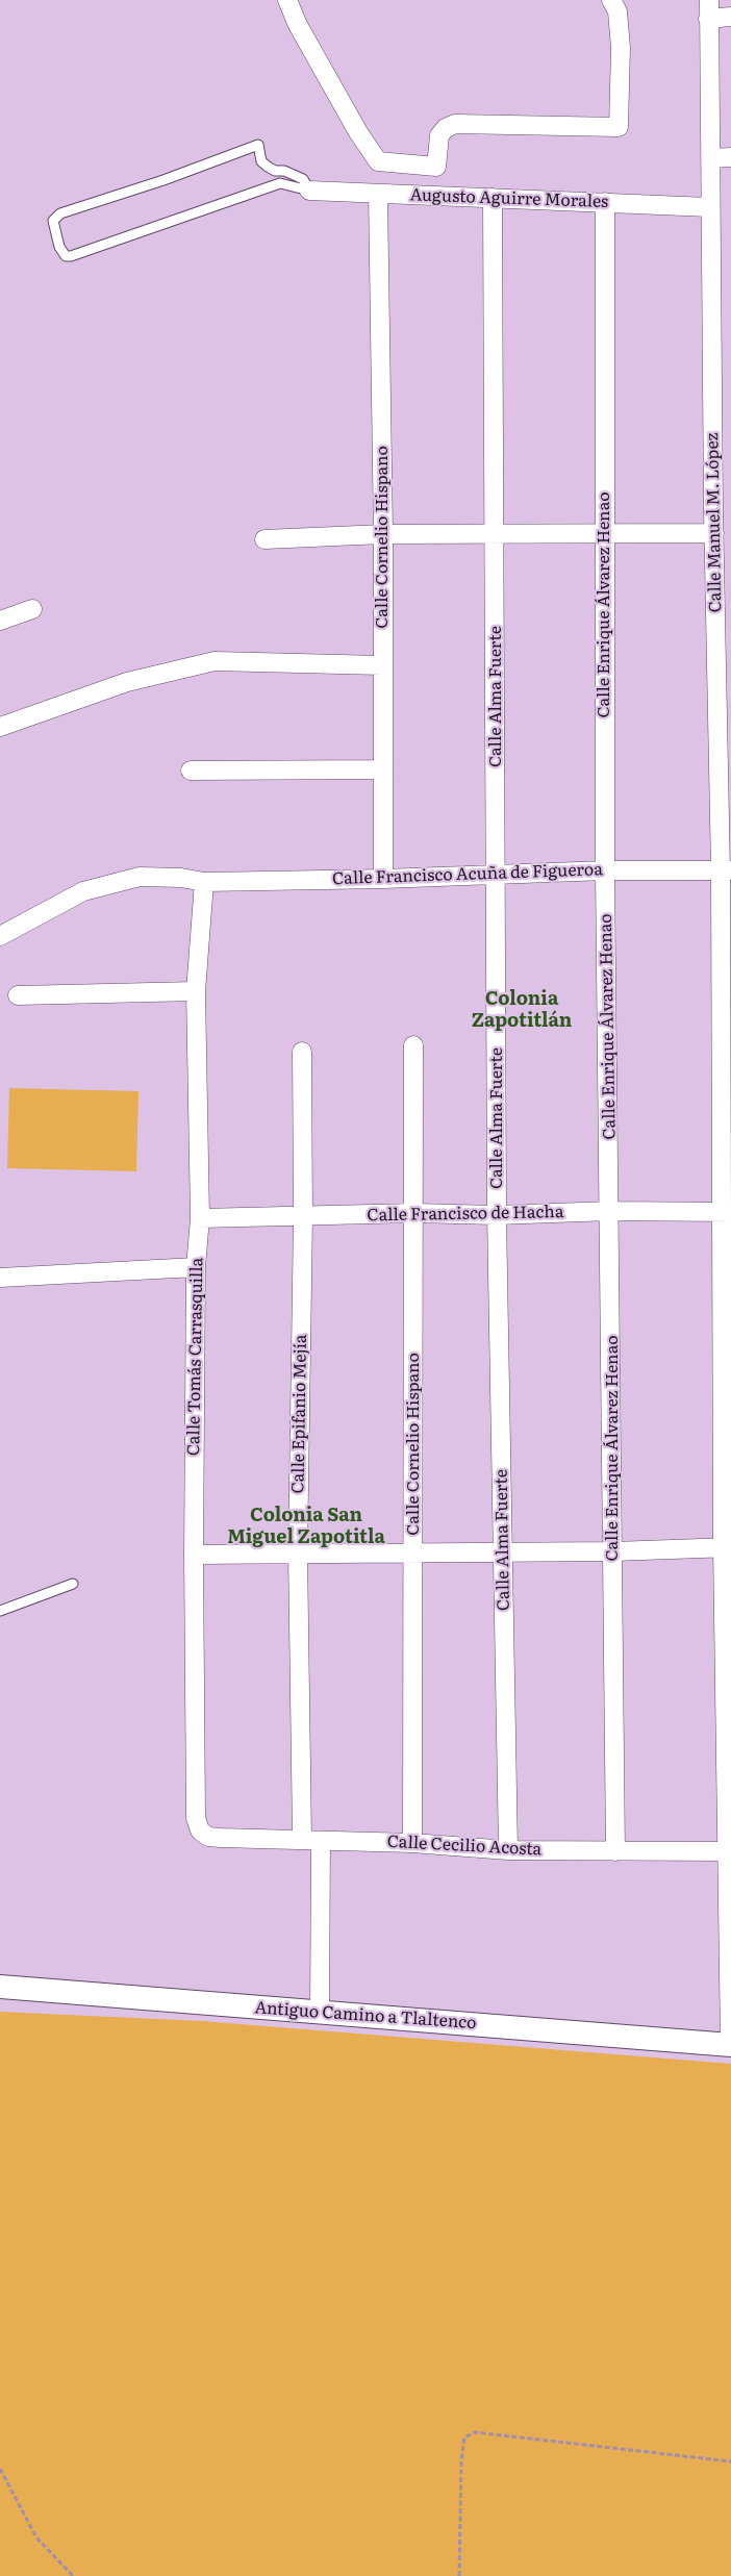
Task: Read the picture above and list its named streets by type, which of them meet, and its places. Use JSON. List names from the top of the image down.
{
  "streets": {
    "street": [
      "Augusto Aguirre Morales",
      "Calle Manuel M. López",
      "Calle Cornelio Hispano",
      "Calle Enrique Álvarez Henao",
      "Calle Alma Fuerte",
      "Calle Francisco Acuña de Figueroa",
      "Calle Francisco de Hacha",
      "Calle Tomás Carrasquilla",
      "Calle Epifanio Mejía",
      "Calle Cecilio Acosta",
      "Antiguo Camino a Tlaltenco"
    ]
  },
  "crossings": [
    ["Augusto Aguirre Morales", "Calle Manuel M. López"],
    ["Augusto Aguirre Morales", "Calle Cornelio Hispano"],
    ["Augusto Aguirre Morales", "Calle Enrique Álvarez Henao"],
    ["Augusto Aguirre Morales", "Calle Alma Fuerte"],
    ["Calle Manuel M. López", "Calle Francisco Acuña de Figueroa"],
    ["Calle Manuel M. López", "Calle Francisco de Hacha"],
    ["Calle Manuel M. López", "Calle Cecilio Acosta"],
    ["Calle Manuel M. López", "Antiguo Camino a Tlaltenco"],
    ["Calle Cornelio Hispano", "Calle Francisco Acuña de Figueroa"],
    ["Calle Cornelio Hispano", "Calle Francisco de Hacha"],
    ["Calle Cornelio Hispano", "Calle Cecilio Acosta"],
    ["Calle Enrique Álvarez Henao", "Calle Francisco Acuña de Figueroa"],
    ["Calle Enrique Álvarez Henao", "Calle Francisco de Hacha"],
    ["Calle Enrique Álvarez Henao", "Calle Cecilio Acosta"],
    ["Calle Alma Fuerte", "Calle Francisco Acuña de Figueroa"],
    ["Calle Alma Fuerte", "Calle Francisco de Hacha"],
    ["Calle Alma Fuerte", "Calle Cecilio Acosta"],
    ["Calle Francisco Acuña de Figueroa", "Calle Tomás Carrasquilla"],
    ["Calle Francisco de Hacha", "Calle Tomás Carrasquilla"],
    ["Calle Francisco de Hacha", "Calle Epifanio Mejía"],
    ["Calle Tomás Carrasquilla", "Calle Cecilio Acosta"],
    ["Calle Epifanio Mejía", "Calle Cecilio Acosta"]
  ],
  "districts": ["Colonia Zapotitlán", "Colonia San Miguel Zapotitla"]
}
